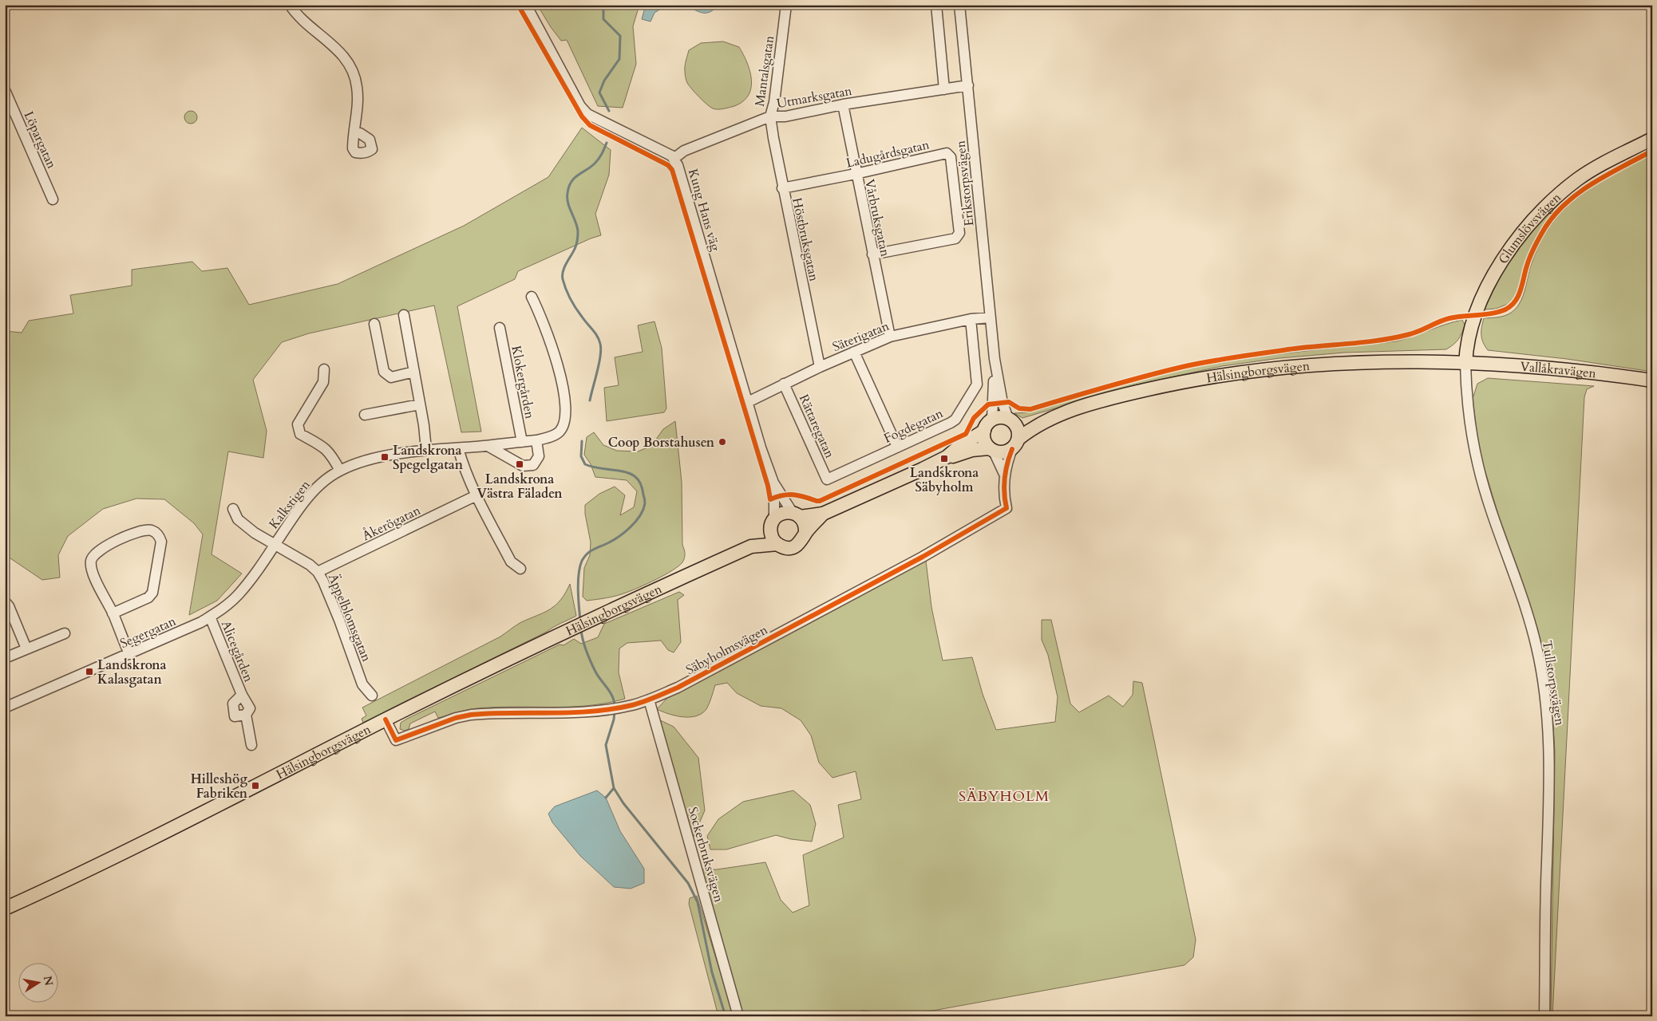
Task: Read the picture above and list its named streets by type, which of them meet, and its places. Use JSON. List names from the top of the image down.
{
  "streets": {
    "main road": ["Glumslövsvägen", "Vallåkravägen", "Hälsingborgsvägen"],
    "street": [
      "Mantalsgatan",
      "Utmarksgatan",
      "Löpargatan",
      "Ladugårdsgatan",
      "Erikstorpsvägen",
      "Kung Hans väg",
      "Vårbruksgatan",
      "Höstbruksgatan",
      "Säterigatan",
      "Klokergården",
      "Fogdegatan",
      "Rättaregatan",
      "Kalkstigen",
      "Åkerögatan",
      "Äppelblomsgatan",
      "Segergatan",
      "Säbyholmsvägen",
      "Alicegården",
      "Tullstorpsvägen",
      "Sockerbruksvägen"
    ]
  },
  "crossings": [
    ["Mantalsgatan", "Utmarksgatan"],
    ["Mantalsgatan", "Höstbruksgatan"],
    ["Utmarksgatan", "Erikstorpsvägen"],
    ["Utmarksgatan", "Kung Hans väg"],
    ["Utmarksgatan", "Vårbruksgatan"],
    ["Utmarksgatan", "Höstbruksgatan"],
    ["Ladugårdsgatan", "Vårbruksgatan"],
    ["Ladugårdsgatan", "Höstbruksgatan"],
    ["Erikstorpsvägen", "Säterigatan"],
    ["Erikstorpsvägen", "Hälsingborgsvägen"],
    ["Erikstorpsvägen", "Säbyholmsvägen"],
    ["Kung Hans väg", "Säterigatan"],
    ["Kung Hans väg", "Hälsingborgsvägen"],
    ["Vårbruksgatan", "Säterigatan"],
    ["Glumslövsvägen", "Vallåkravägen"],
    ["Glumslövsvägen", "Hälsingborgsvägen"],
    ["Glumslövsvägen", "Tullstorpsvägen"],
    ["Höstbruksgatan", "Säterigatan"],
    ["Säterigatan", "Fogdegatan"],
    ["Säterigatan", "Rättaregatan"],
    ["Vallåkravägen", "Hälsingborgsvägen"],
    ["Vallåkravägen", "Tullstorpsvägen"],
    ["Hälsingborgsvägen", "Säbyholmsvägen"],
    ["Hälsingborgsvägen", "Tullstorpsvägen"],
    ["Klokergården", "Kalkstigen"],
    ["Fogdegatan", "Rättaregatan"],
    ["Kalkstigen", "Äppelblomsgatan"],
    ["Kalkstigen", "Segergatan"],
    ["Åkerögatan", "Äppelblomsgatan"],
    ["Äppelblomsgatan", "Segergatan"],
    ["Segergatan", "Alicegården"],
    ["Säbyholmsvägen", "Sockerbruksvägen"]
  ],
  "districts": ["SÄBYHOLM"],
  "places": {
    "other": ["Coop Borstahusen"],
    "transit": [
      "Landskrona Spegelgatan",
      "Landskrona Säbyholm",
      "Landskrona Västra Fäladen",
      "Landskrona Kalasgatan",
      "Hilleshög Fabriken"
    ]
  },
  "north": "right"
}
